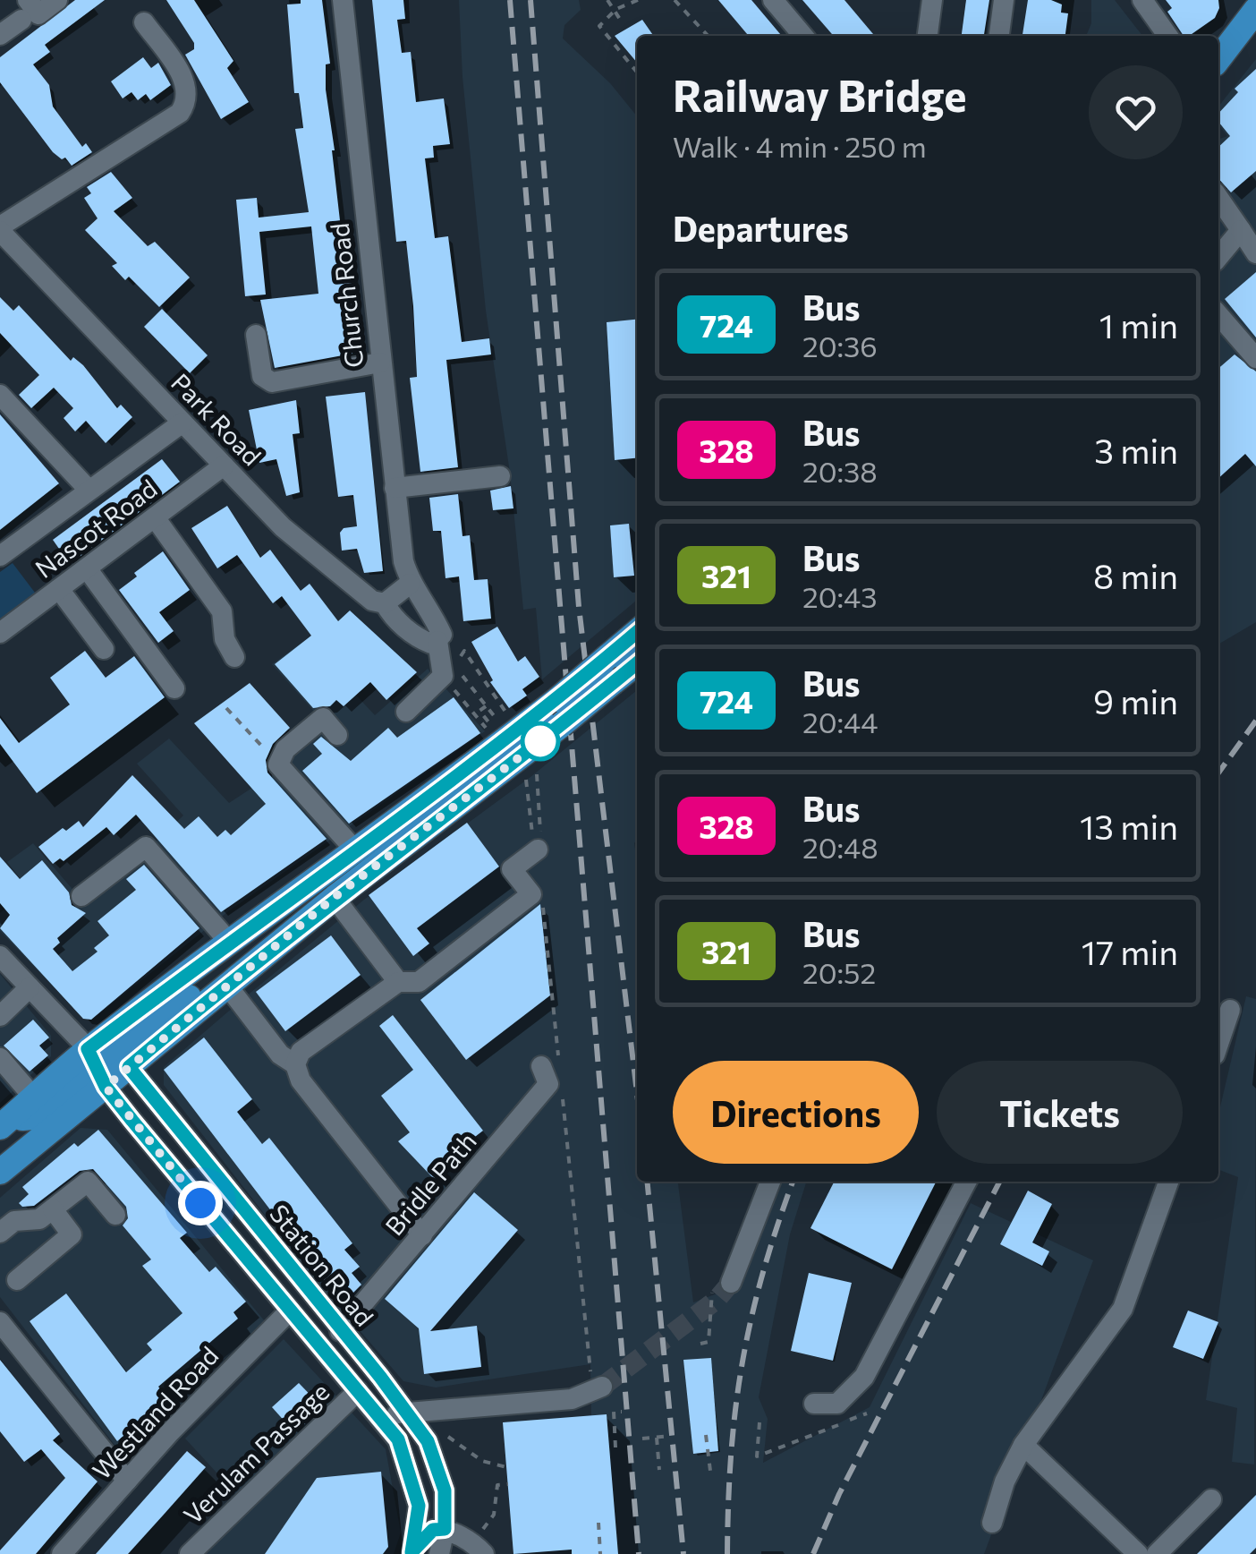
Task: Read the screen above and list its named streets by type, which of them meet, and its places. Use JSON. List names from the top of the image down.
{
  "streets": {
    "street": [
      "Church Road",
      "Park Road",
      "Nascot Road",
      "Bridle Path",
      "Station Road",
      "Westland Road",
      "Verulam Passage"
    ]
  },
  "crossings": [
    ["Park Road", "Nascot Road"],
    ["Bridle Path", "Station Road"]
  ],
  "lines": ["bus line 724"],
  "page": {
    "heading": [
      ["Railway Bridge", "Walk · 4 min · 250 m"],
      "Departures"
    ],
    "list": [
      {
        "mark": "724",
        "name": "Bus",
        "note": "20:36",
        "value": "1 min"
      },
      {
        "mark": "328",
        "name": "Bus",
        "note": "20:38",
        "value": "3 min"
      },
      {
        "mark": "321",
        "name": "Bus",
        "note": "20:43",
        "value": "8 min"
      },
      {
        "mark": "724",
        "name": "Bus",
        "note": "20:44",
        "value": "9 min"
      },
      {
        "mark": "328",
        "name": "Bus",
        "note": "20:48",
        "value": "13 min"
      },
      {
        "mark": "321",
        "name": "Bus",
        "note": "20:52",
        "value": "17 min"
      }
    ],
    "buttons": ["Directions", "Tickets"]
  }
}
